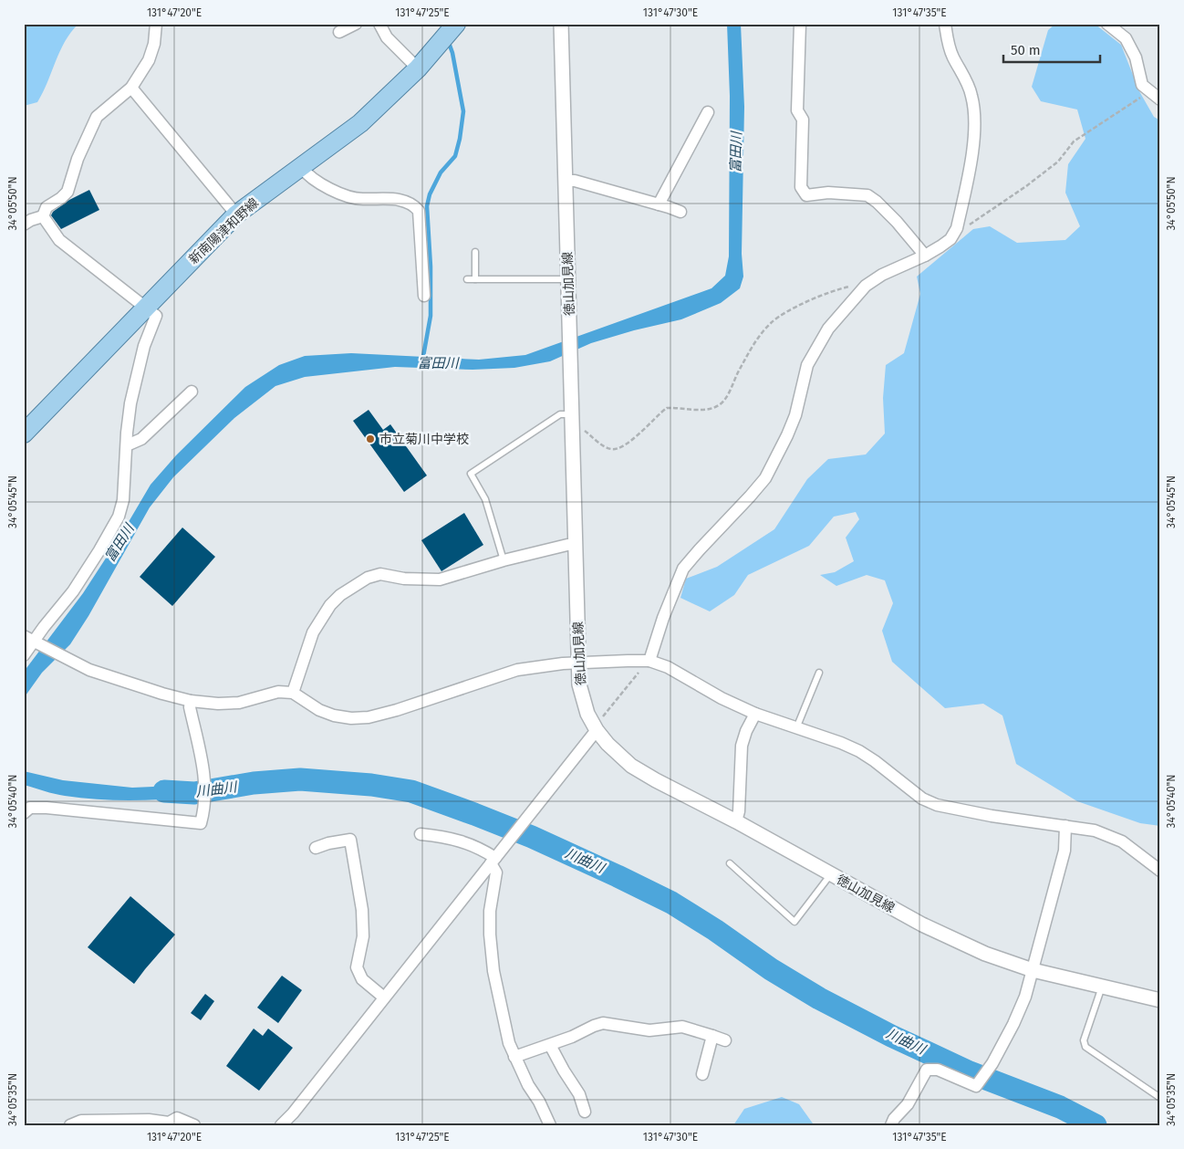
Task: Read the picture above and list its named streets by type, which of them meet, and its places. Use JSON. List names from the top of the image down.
{
  "streets": {
    "main road": ["新南陽津和野線"],
    "street": ["徳山加見線"]
  },
  "water": ["富田川", "川曲川"],
  "places": ["市立菊川中学校"],
  "scale_bar": "50 m",
  "coordinates": [
    "131°47'20\"E",
    "131°47'25\"E",
    "131°47'30\"E",
    "131°47'35\"E",
    "34°05'50\"N",
    "34°05'45\"N",
    "34°05'40\"N",
    "34°05'35\"N"
  ]
}
